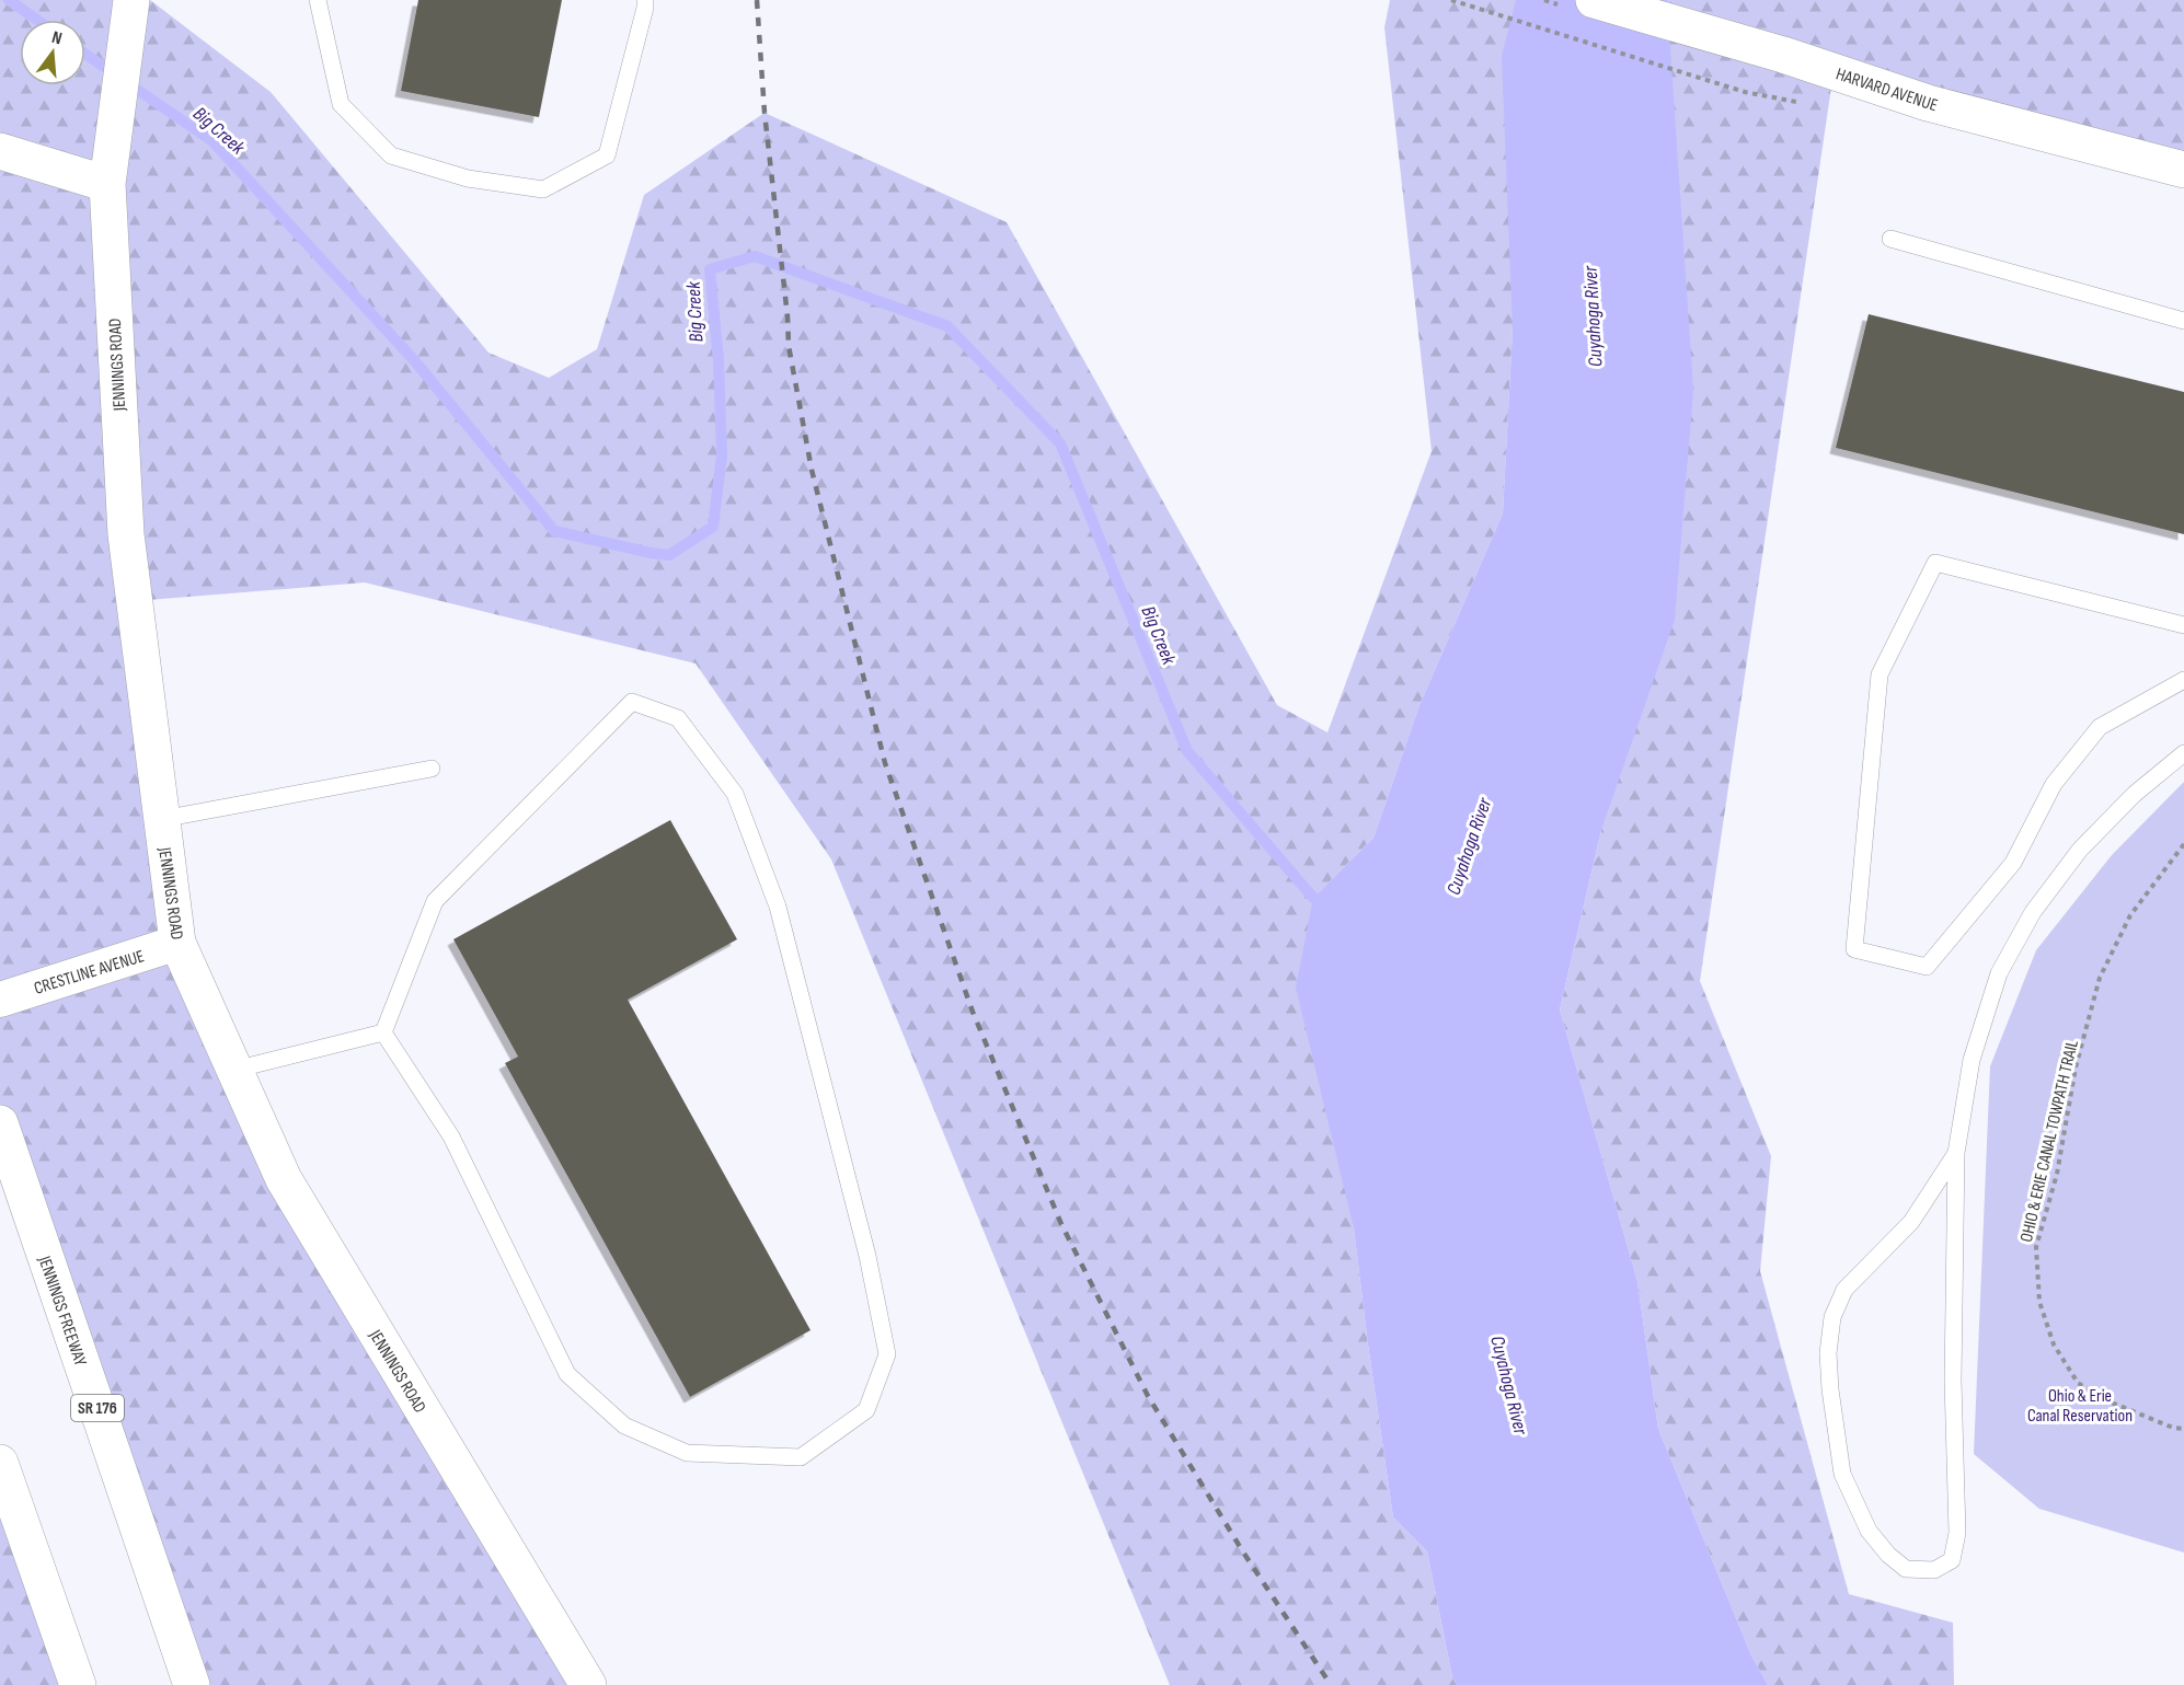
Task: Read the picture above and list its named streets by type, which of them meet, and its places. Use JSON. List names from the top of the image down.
{
  "streets": {
    "main road": [
      "HARVARD AVENUE",
      "JENNINGS ROAD",
      "JENNINGS FREEWAY",
      "SR 176"
    ],
    "street": ["CRESTLINE AVENUE"],
    "path": ["OHIO & ERIE CANAL TOWPATH TRAIL"]
  },
  "crossings": [
    ["JENNINGS ROAD", "CRESTLINE AVENUE"]
  ],
  "water": ["Big Creek", "Cuyahoga River"],
  "parks": ["Ohio & Erie Canal Reservation"],
  "north": "top"
}
